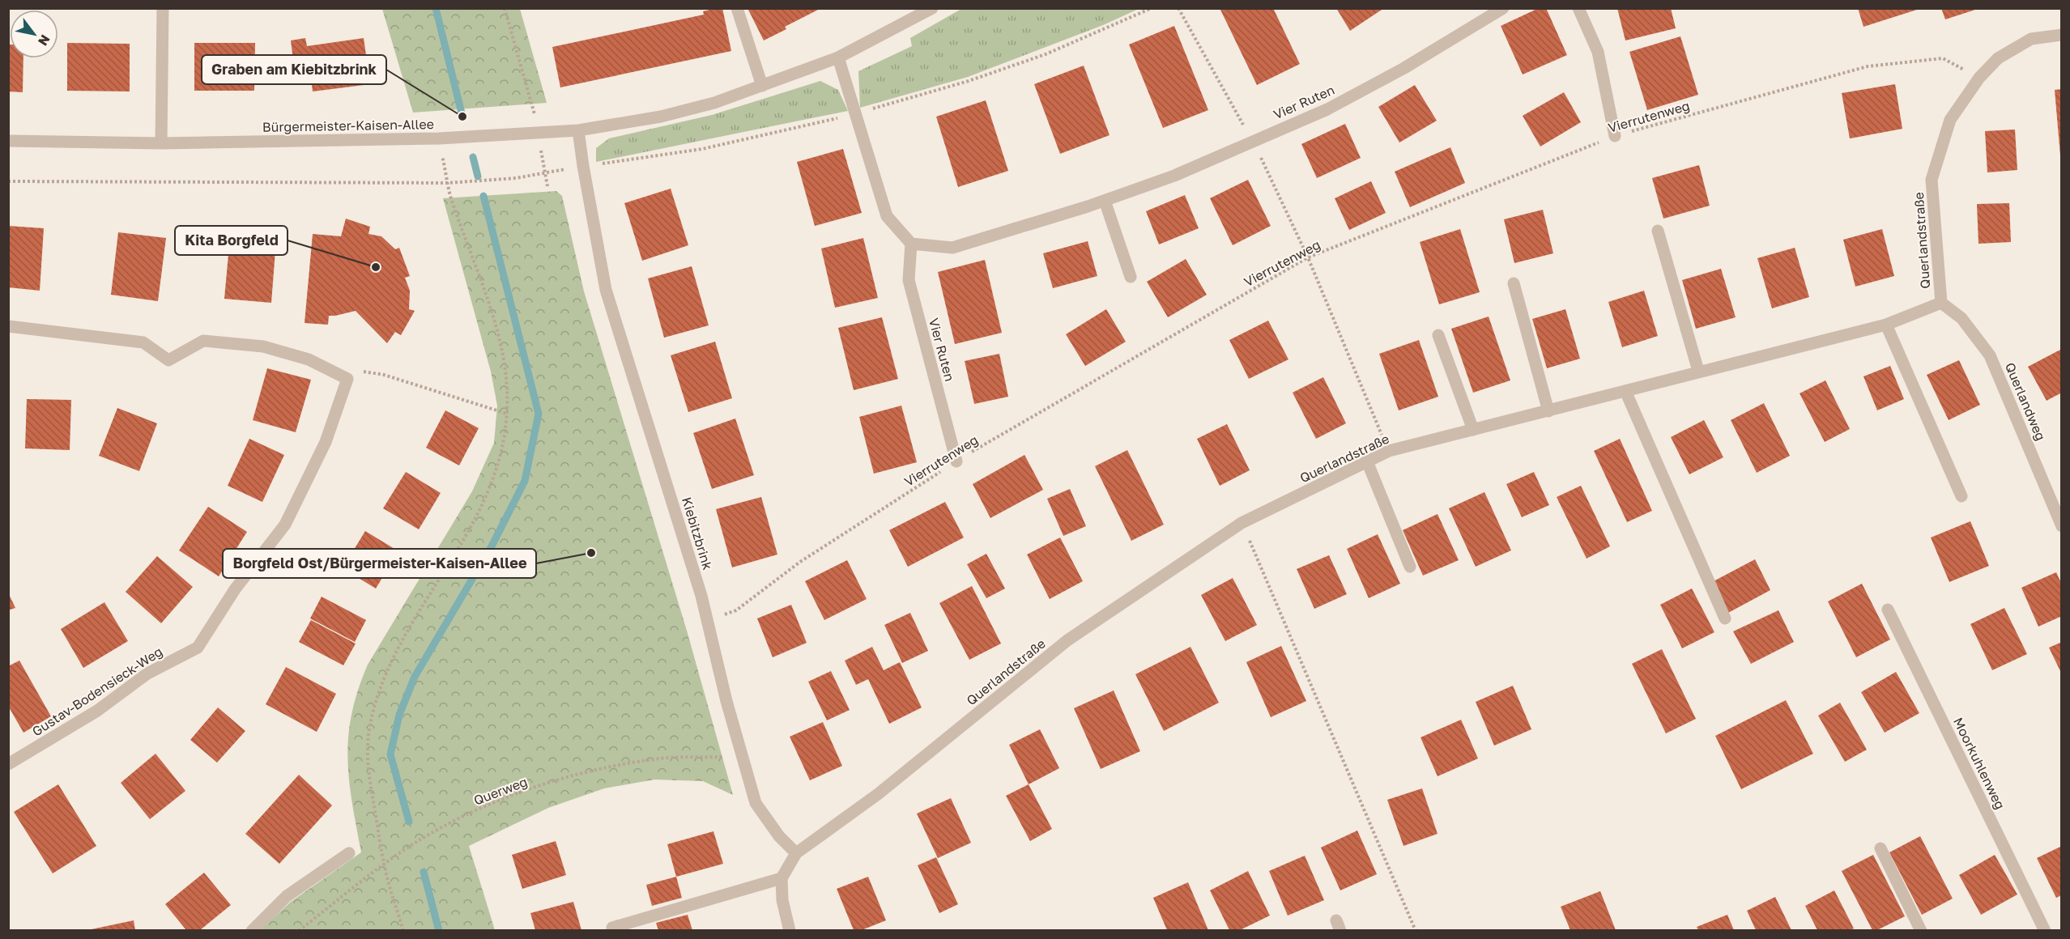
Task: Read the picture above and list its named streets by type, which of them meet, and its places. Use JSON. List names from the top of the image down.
{
  "streets": {
    "street": [
      "Vier Ruten",
      "Bürgermeister-Kaisen-Allee",
      "Querlandstraße",
      "Querlandweg",
      "Kiebitzbrink",
      "Gustav-Bodensieck-Weg",
      "Moorkuhlenweg"
    ],
    "path": ["Vierrutenweg", "Querweg"]
  },
  "crossings": [
    ["Vier Ruten", "Vierrutenweg"],
    ["Vierrutenweg", "Querlandstraße"],
    ["Vierrutenweg", "Kiebitzbrink"],
    ["Bürgermeister-Kaisen-Allee", "Kiebitzbrink"],
    ["Querlandstraße", "Querlandweg"],
    ["Querlandstraße", "Kiebitzbrink"],
    ["Kiebitzbrink", "Querweg"]
  ],
  "places": ["Graben am Kiebitzbrink", "Kita Borgfeld", "Borgfeld Ost/Bürgermeister-Kaisen-Allee"],
  "north": "bottom right"
}
